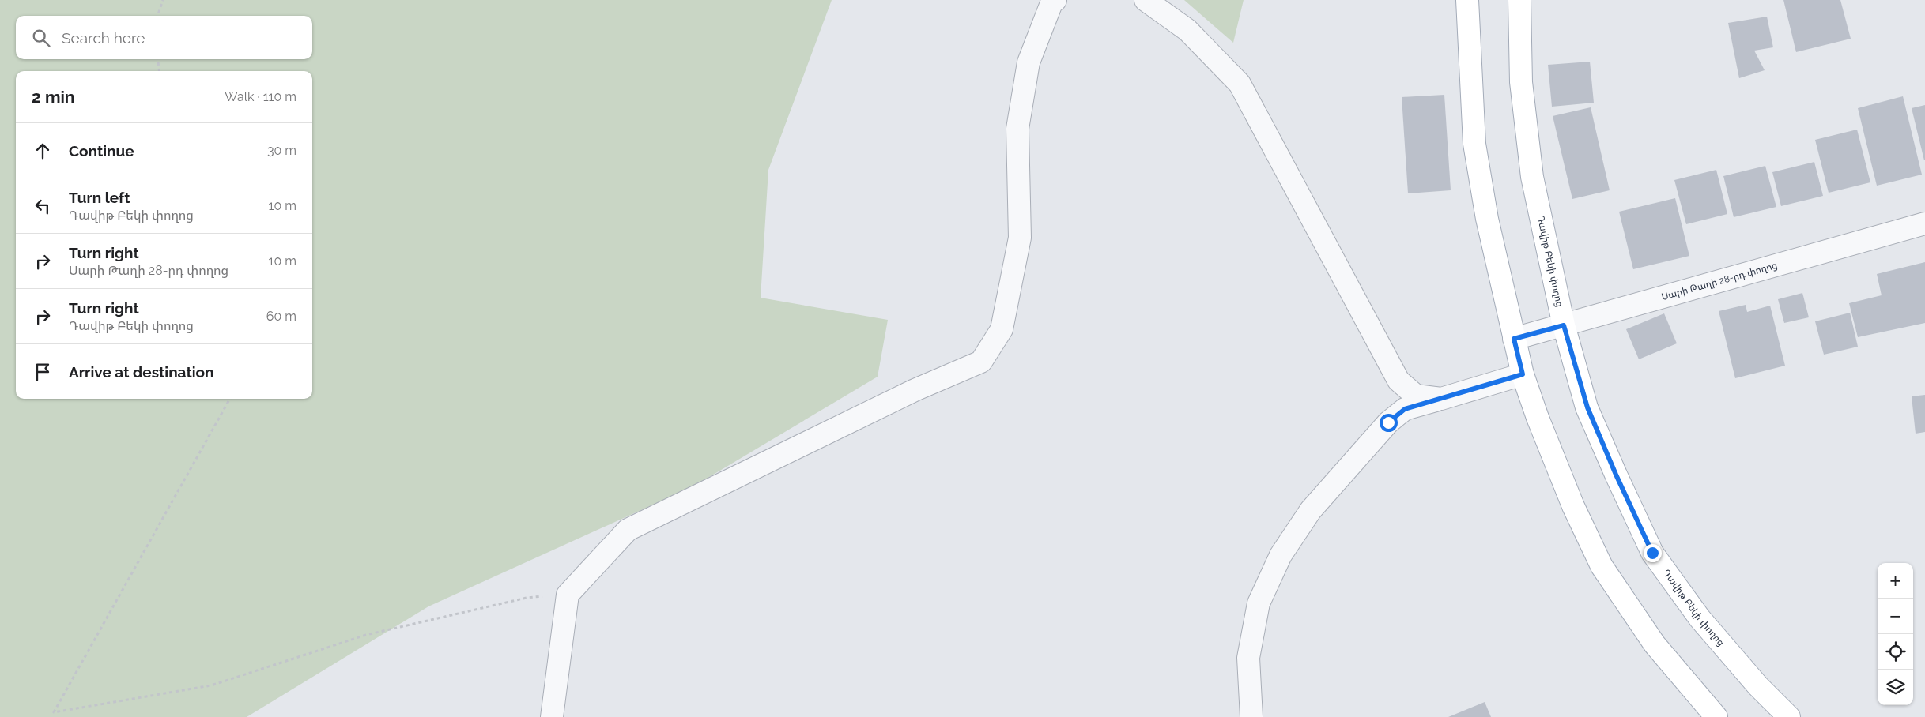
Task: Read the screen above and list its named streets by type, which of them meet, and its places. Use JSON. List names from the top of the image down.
{
  "streets": {
    "main road": ["Դավիթ Բեկի փողոց"],
    "street": ["Սարի Թաղի 28-րդ փողոց"]
  },
  "crossings": [
    ["Դավիթ Բեկի փողոց", "Սարի Թաղի 28-րդ փողոց"]
  ],
  "page": {
    "search": "Search here",
    "heading": ["2 min", "Walk · 110 m"],
    "list": [
      ["Continue", "30 m"],
      ["Turn left", "Դավիթ Բեկի փողոց", "10 m"],
      ["Turn right", "Սարի Թաղի 28-րդ փողոց", "10 m"],
      ["Turn right", "Դավիթ Բեկի փողոց", "60 m"],
      "Arrive at destination"
    ],
    "map_buttons": ["+", "−"]
  }
}
